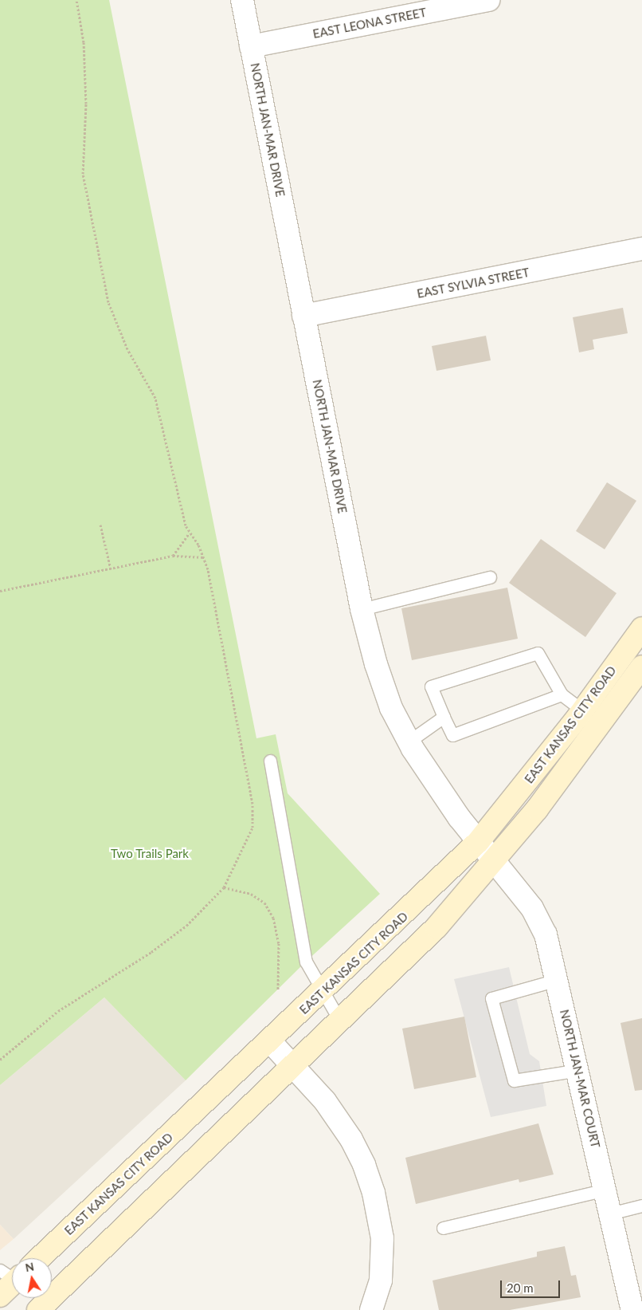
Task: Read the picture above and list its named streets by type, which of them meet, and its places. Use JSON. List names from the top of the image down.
{
  "streets": {
    "main road": ["EAST KANSAS CITY ROAD"],
    "street": [
      "EAST LEONA STREET",
      "NORTH JAN-MAR DRIVE",
      "EAST SYLVIA STREET",
      "NORTH JAN-MAR COURT"
    ]
  },
  "crossings": [
    ["EAST LEONA STREET", "NORTH JAN-MAR DRIVE"],
    ["NORTH JAN-MAR DRIVE", "EAST SYLVIA STREET"],
    ["NORTH JAN-MAR DRIVE", "EAST KANSAS CITY ROAD"],
    ["NORTH JAN-MAR DRIVE", "NORTH JAN-MAR COURT"],
    ["EAST KANSAS CITY ROAD", "NORTH JAN-MAR COURT"]
  ],
  "parks": ["Two Trails Park"],
  "scale_bar": "20 m",
  "north": "top"
}
